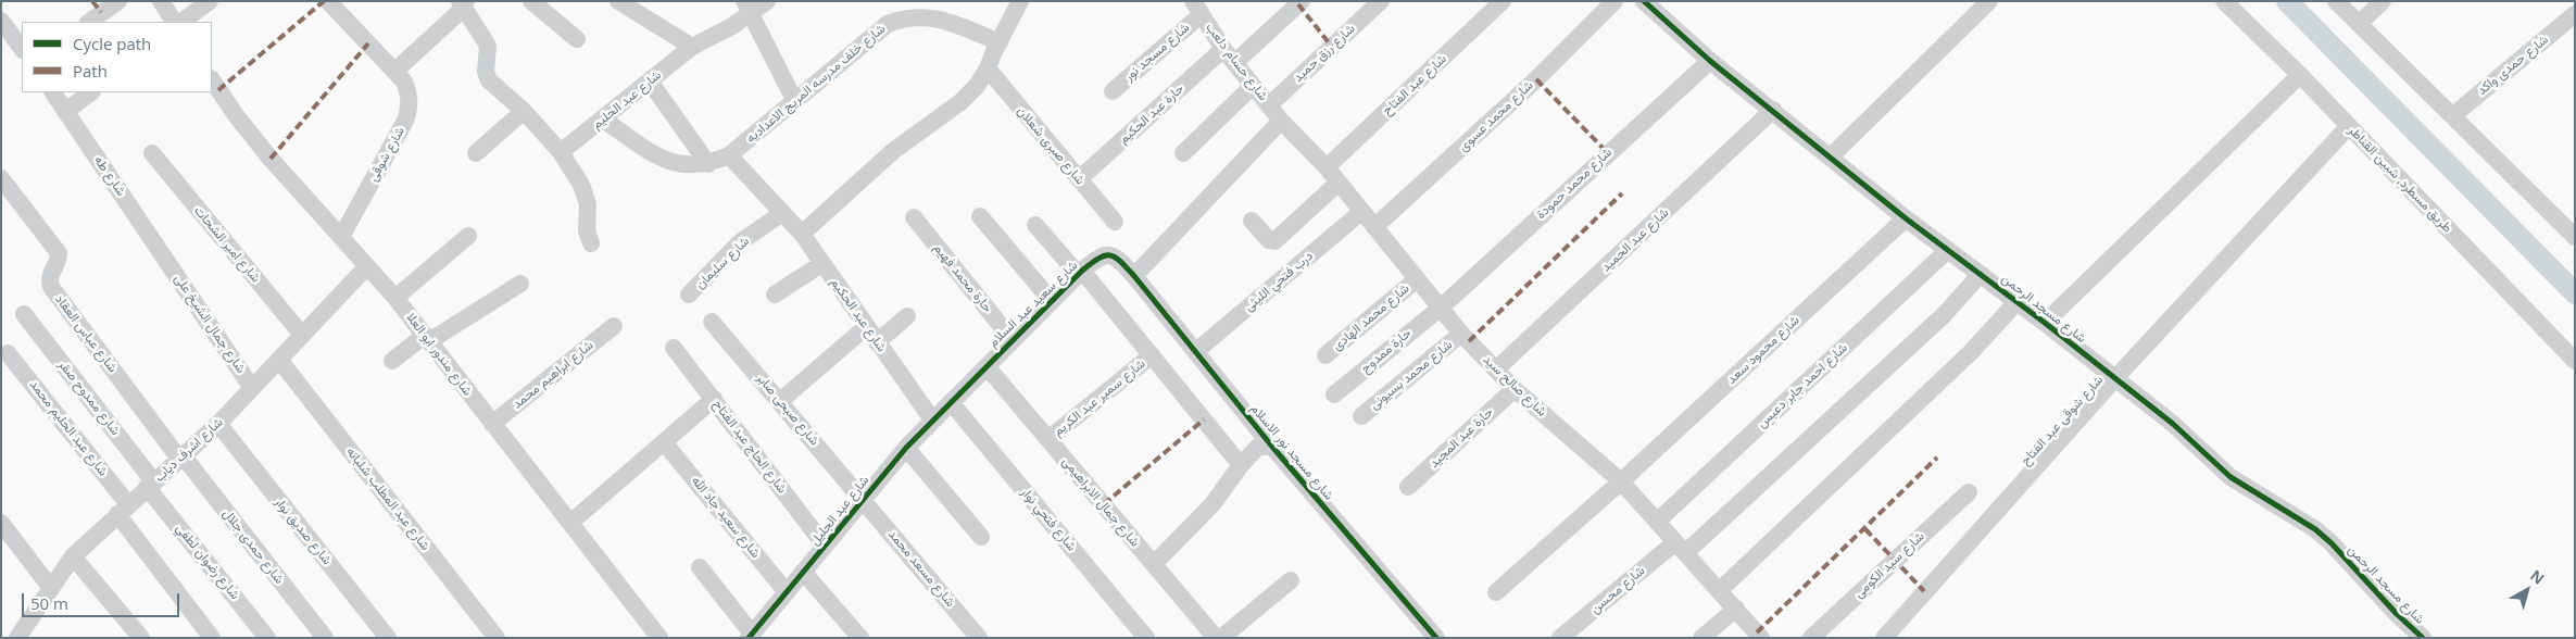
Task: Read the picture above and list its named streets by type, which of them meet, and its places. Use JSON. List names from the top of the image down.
{
  "streets": {
    "street": [
      "شارع مسجد نور",
      "شارع رزق حميد",
      "شارع حسام دلعب",
      "شارع حمدى واكد",
      "شارع خلف مدرسه المريج الاعداديه",
      "شارع عبد الفتاح",
      "شارع عبد الحليم",
      "حارة عبد الحكيم",
      "شارع محمد عسوى",
      "شارع صبرى شعلان",
      "شارع شوقى",
      "شارع طه",
      "طريق مسطرد, شبين القناطر",
      "شارع محمد حمودة",
      "شارع عبد الحميد",
      "شارع امير الشحات",
      "شارع سليمان",
      "حارة محمد فهيم",
      "درب فتحي الليثى",
      "شارع سعيد عبد السلام",
      "شارع مسجد الرحمن",
      "شارع عبد الحكيم",
      "شارع محمد الهادى",
      "شارع جمال الشيخ على",
      "شارع عباس العقاد",
      "شارع محمود سعد",
      "حارة ممدوح",
      "شارع مندور ابو العلا",
      "شارع ابراهيم محمد",
      "شارع محمد بسيونى",
      "شارع صالح سيد",
      "شارع احمد جابر دعبس",
      "شارع ممدوح صقر",
      "شارع سمير عبد الكريم",
      "شارع صبحى صابر",
      "شارع شوقى عبد الفتاح",
      "شارع عبد الحليم محمد",
      "حارة عبد المجيد",
      "شارع الحاج عبد الفتاح",
      "شارع اشرف دياب",
      "شارع مسجد نور الاسلام",
      "شارع عبد المطلب شلبانه",
      "شارع جمال الابراهيمى",
      "شارع عبد الجليل",
      "شارع سعيد جاد الله",
      "شارع فتحي نوار",
      "شارع صديق نوار",
      "شارع حمدى جلال",
      "شارع رضوان لطفي",
      "شارع سيد الكومى",
      "شارع مسعد محمد",
      "شارع محسن"
    ]
  },
  "crossings": [
    ["شارع مسجد نور", "شارع حسام دلعب"],
    ["شارع رزق حميد", "شارع حسام دلعب"],
    ["شارع حسام دلعب", "حارة عبد الحكيم"],
    ["شارع حسام دلعب", "شارع صالح سيد"],
    ["شارع خلف مدرسه المريج الاعداديه", "شارع عبد الحكيم"],
    ["شارع عبد الفتاح", "شارع صالح سيد"],
    ["حارة عبد الحكيم", "شارع صبرى شعلان"],
    ["شارع محمد عسوى", "شارع صالح سيد"],
    ["شارع شوقى", "شارع مندور ابو العلا"],
    ["شارع طه", "شارع جمال الشيخ على"],
    ["طريق مسطرد, شبين القناطر", "شارع شوقى عبد الفتاح"],
    ["شارع محمد حمودة", "شارع مسجد الرحمن"],
    ["شارع محمد حمودة", "حارة ممدوح"],
    ["شارع محمد حمودة", "شارع صالح سيد"],
    ["شارع عبد الحميد", "شارع مسجد الرحمن"],
    ["شارع عبد الحميد", "شارع صالح سيد"],
    ["شارع امير الشحات", "شارع اشرف دياب"],
    ["شارع سليمان", "شارع عبد الحكيم"],
    ["حارة محمد فهيم", "شارع سعيد عبد السلام"],
    ["درب فتحي الليثى", "شارع صالح سيد"],
    ["درب فتحي الليثى", "شارع مسجد نور الاسلام"],
    ["شارع سعيد عبد السلام", "شارع مسجد نور الاسلام"],
    ["شارع سعيد عبد السلام", "شارع جمال الابراهيمى"],
    ["شارع سعيد عبد السلام", "شارع عبد الجليل"],
    ["شارع سعيد عبد السلام", "شارع فتحي نوار"],
    ["شارع مسجد الرحمن", "شارع محمود سعد"],
    ["شارع مسجد الرحمن", "شارع احمد جابر دعبس"],
    ["شارع مسجد الرحمن", "شارع شوقى عبد الفتاح"],
    ["شارع مسجد الرحمن", "شارع محسن"],
    ["شارع عبد الحكيم", "شارع عبد الجليل"],
    ["شارع محمد الهادى", "شارع صالح سيد"],
    ["شارع جمال الشيخ على", "شارع اشرف دياب"],
    ["شارع عباس العقاد", "شارع اشرف دياب"],
    ["شارع عباس العقاد", "شارع حمدى جلال"],
    ["شارع محمود سعد", "شارع صالح سيد"],
    ["حارة ممدوح", "شارع صالح سيد"],
    ["شارع مندور ابو العلا", "شارع ابراهيم محمد"],
    ["شارع مندور ابو العلا", "شارع اشرف دياب"],
    ["شارع محمد بسيونى", "شارع صالح سيد"],
    ["شارع صالح سيد", "شارع احمد جابر دعبس"],
    ["شارع صالح سيد", "حارة عبد المجيد"],
    ["شارع صالح سيد", "شارع محسن"],
    ["شارع ممدوح صقر", "شارع اشرف دياب"],
    ["شارع ممدوح صقر", "شارع رضوان لطفي"],
    ["شارع سمير عبد الكريم", "شارع جمال الابراهيمى"],
    ["شارع صبحى صابر", "شارع عبد الجليل"],
    ["شارع صبحى صابر", "شارع مسعد محمد"],
    ["شارع عبد الحليم محمد", "شارع اشرف دياب"],
    ["شارع الحاج عبد الفتاح", "شارع عبد الجليل"],
    ["شارع اشرف دياب", "شارع عبد المطلب شلبانه"],
    ["شارع اشرف دياب", "شارع صديق نوار"],
    ["شارع اشرف دياب", "شارع حمدى جلال"],
    ["شارع اشرف دياب", "شارع رضوان لطفي"],
    ["شارع عبد الجليل", "شارع سعيد جاد الله"],
    ["شارع عبد الجليل", "شارع فتحي نوار"],
    ["شارع عبد الجليل", "شارع مسعد محمد"]
  ],
  "legend": ["Cycle path", "Path"],
  "scale_bar": "50 m",
  "north": "top right"
}
